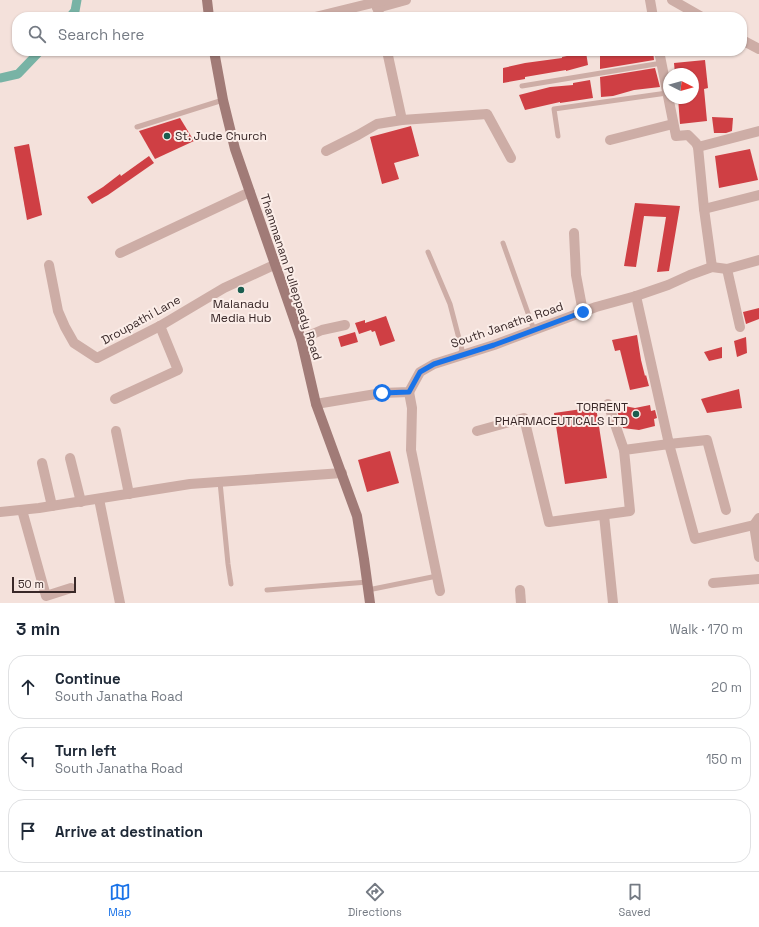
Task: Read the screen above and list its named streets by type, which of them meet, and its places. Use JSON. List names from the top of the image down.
{
  "streets": {
    "main road": ["Thammanam Pulleppady Road"],
    "street": ["Droupathi Lane", "South Janatha Road"]
  },
  "crossings": [
    ["Thammanam Pulleppady Road", "Droupathi Lane"]
  ],
  "places": ["St. Jude Church", "Malanadu Media Hub", "TORRENT PHARMACEUTICALS LTD"],
  "scale_bar": "50 m",
  "north": "right",
  "page": {
    "search": "Search here",
    "scale": "50 m",
    "heading": ["3 min", "Walk · 170 m"],
    "list": [
      ["Continue", "South Janatha Road", "20 m"],
      ["Turn left", "South Janatha Road", "150 m"],
      "Arrive at destination"
    ],
    "nav": ["Map", "Directions", "Saved"]
  }
}
